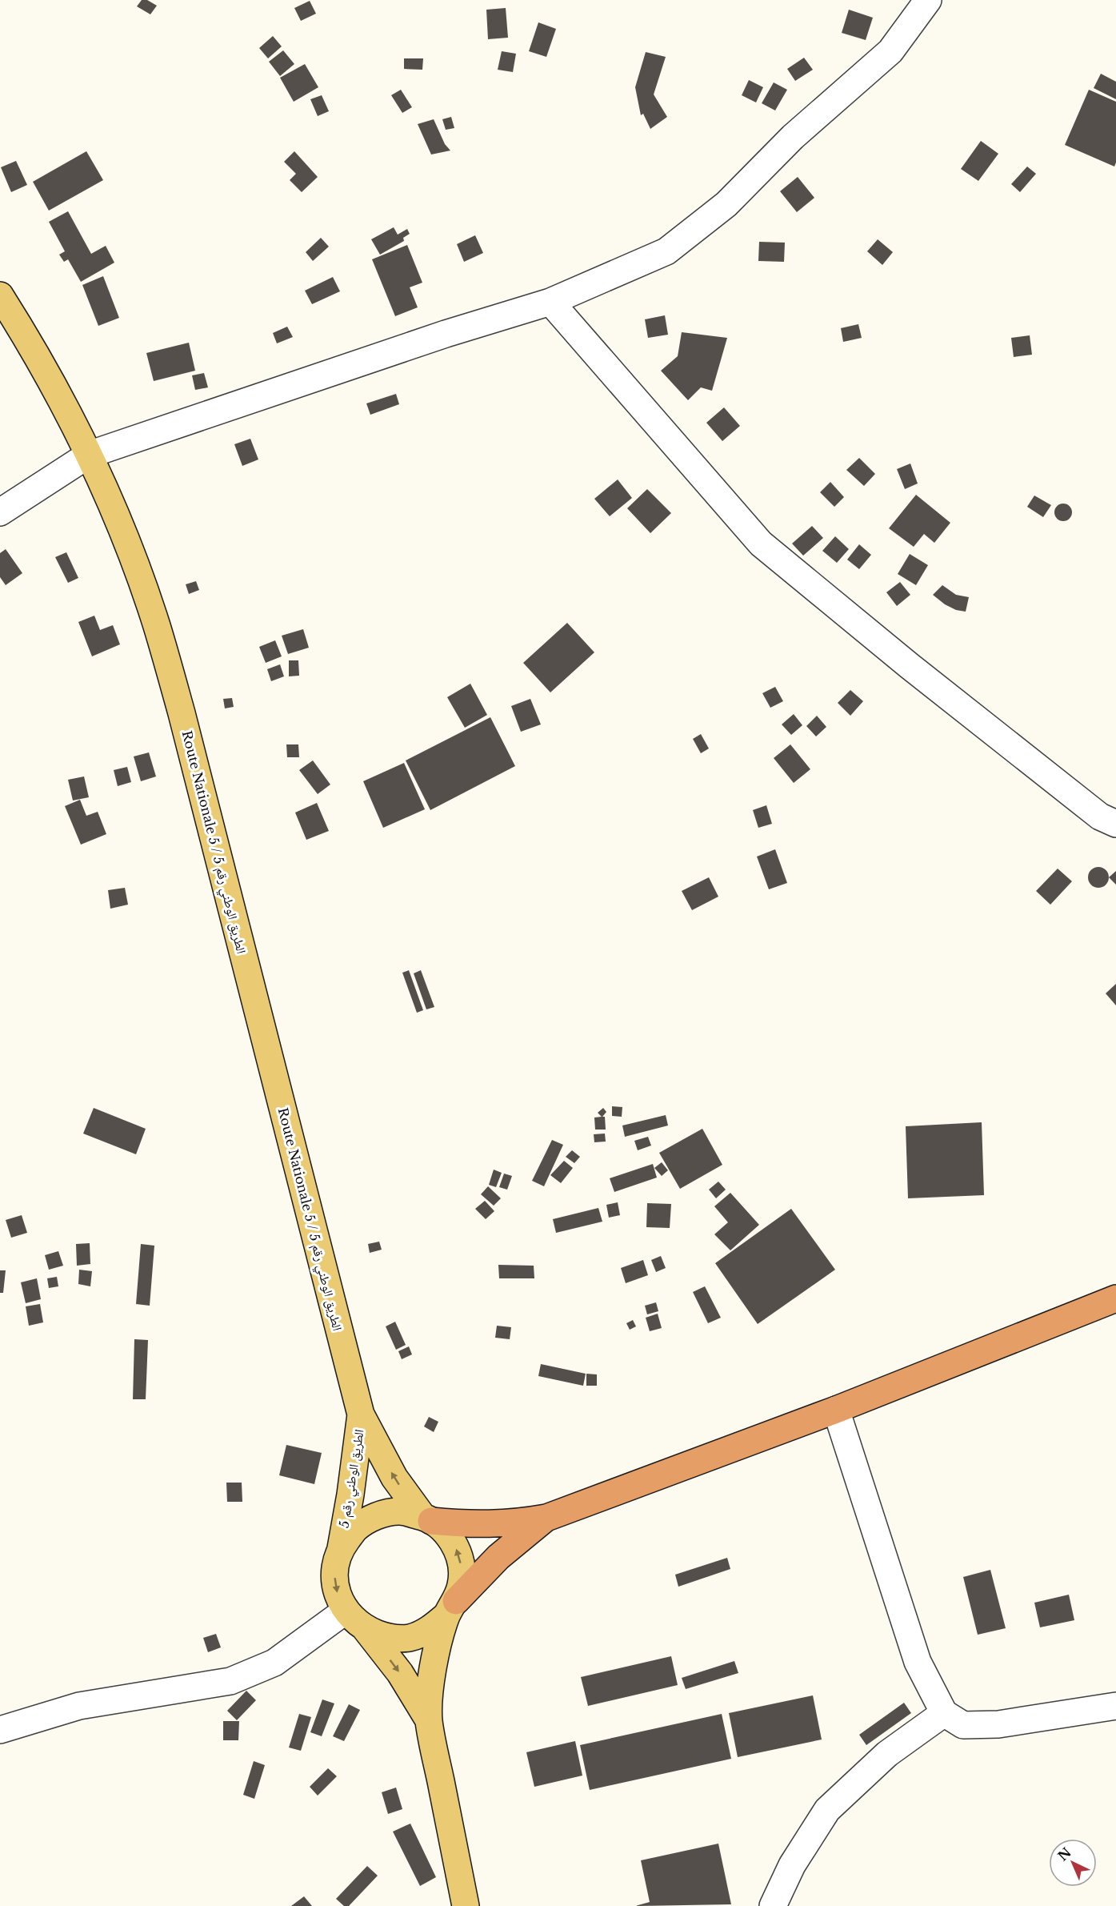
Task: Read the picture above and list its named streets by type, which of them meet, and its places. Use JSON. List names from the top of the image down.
{
  "streets": {
    "main road": ["Route Nationale 5 / الطريق الوطني رقم 5", "الطريق الوطني رقم 5"]
  },
  "crossings": [
    ["Route Nationale 5 / الطريق الوطني رقم 5", "الطريق الوطني رقم 5"]
  ],
  "one_way": ["الطريق الوطني رقم 5"],
  "north": "top left"
}
